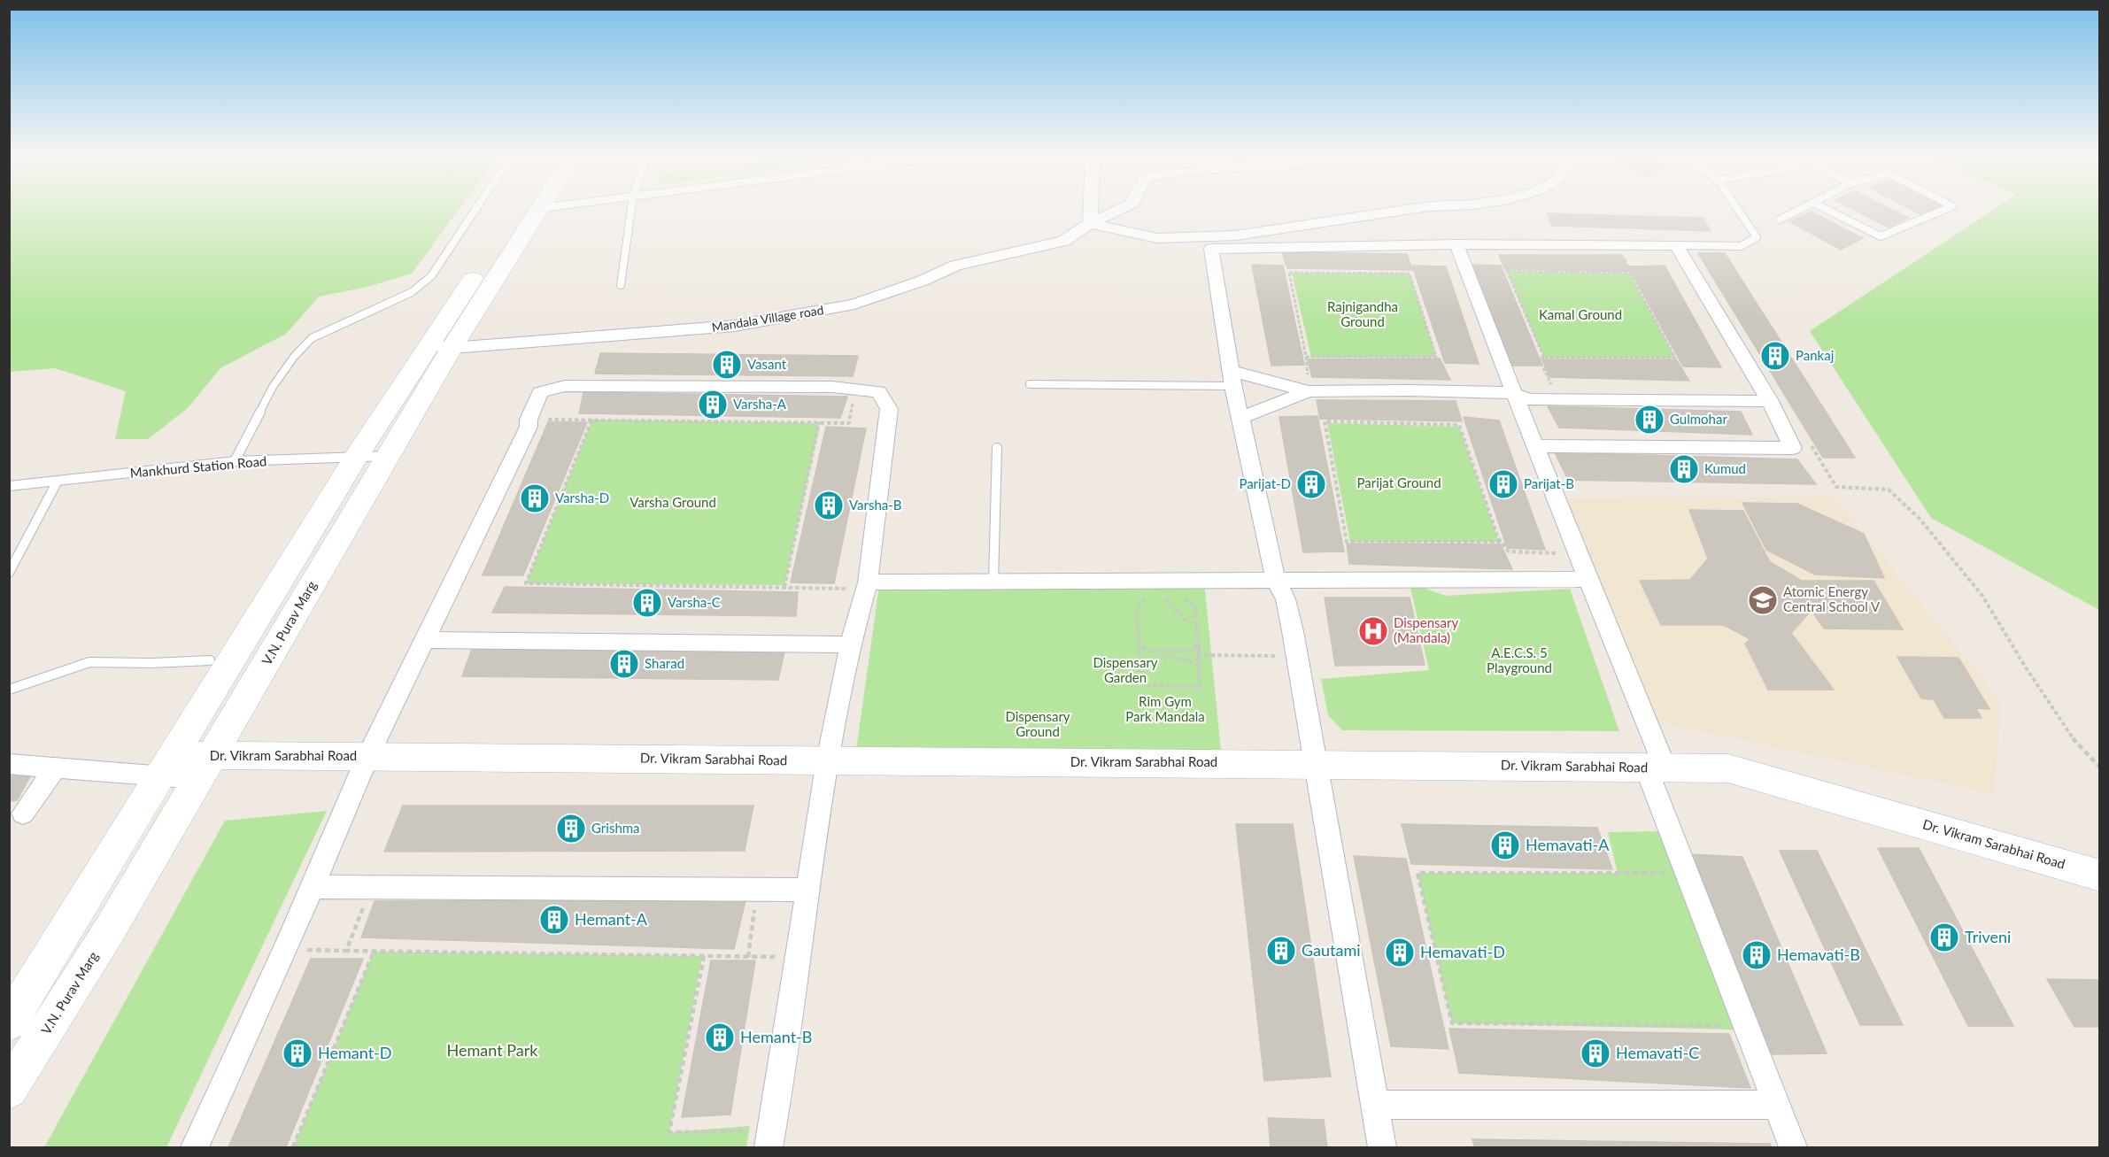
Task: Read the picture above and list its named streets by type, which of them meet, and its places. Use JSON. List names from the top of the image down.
{
  "streets": {
    "street": ["Mandala Village road", "V.N. Purav Marg", "Dr. Vikram Sarabhai Road"],
    "lane": ["Mankhurd Station Road"]
  },
  "crossings": [
    ["Mandala Village road", "V.N. Purav Marg"],
    ["Mankhurd Station Road", "V.N. Purav Marg"],
    ["V.N. Purav Marg", "Dr. Vikram Sarabhai Road"]
  ],
  "parks": [
    "Rajnigandha Ground",
    "Kamal Ground",
    "Parijat Ground",
    "Varsha Ground",
    "A.E.C.S. 5 Playground",
    "Dispensary Garden",
    "Rim Gym Park Mandala",
    "Dispensary Ground",
    "Hemant Park"
  ],
  "places": {
    "building": [
      "Pankaj",
      "Vasant",
      "Varsha-A",
      "Gulmohar",
      "Kumud",
      "Parijat-D",
      "Parijat-B",
      "Varsha-D",
      "Varsha-B",
      "Varsha-C",
      "Sharad",
      "Grishma",
      "Hemavati-A",
      "Hemant-A",
      "Triveni",
      "Gautami",
      "Hemavati-D",
      "Hemavati-B",
      "Hemant-B",
      "Hemant-D",
      "Hemavati-C"
    ],
    "school or university": ["Atomic Energy Central School V"],
    "hospital": ["Dispensary (Mandala)"]
  }
}
